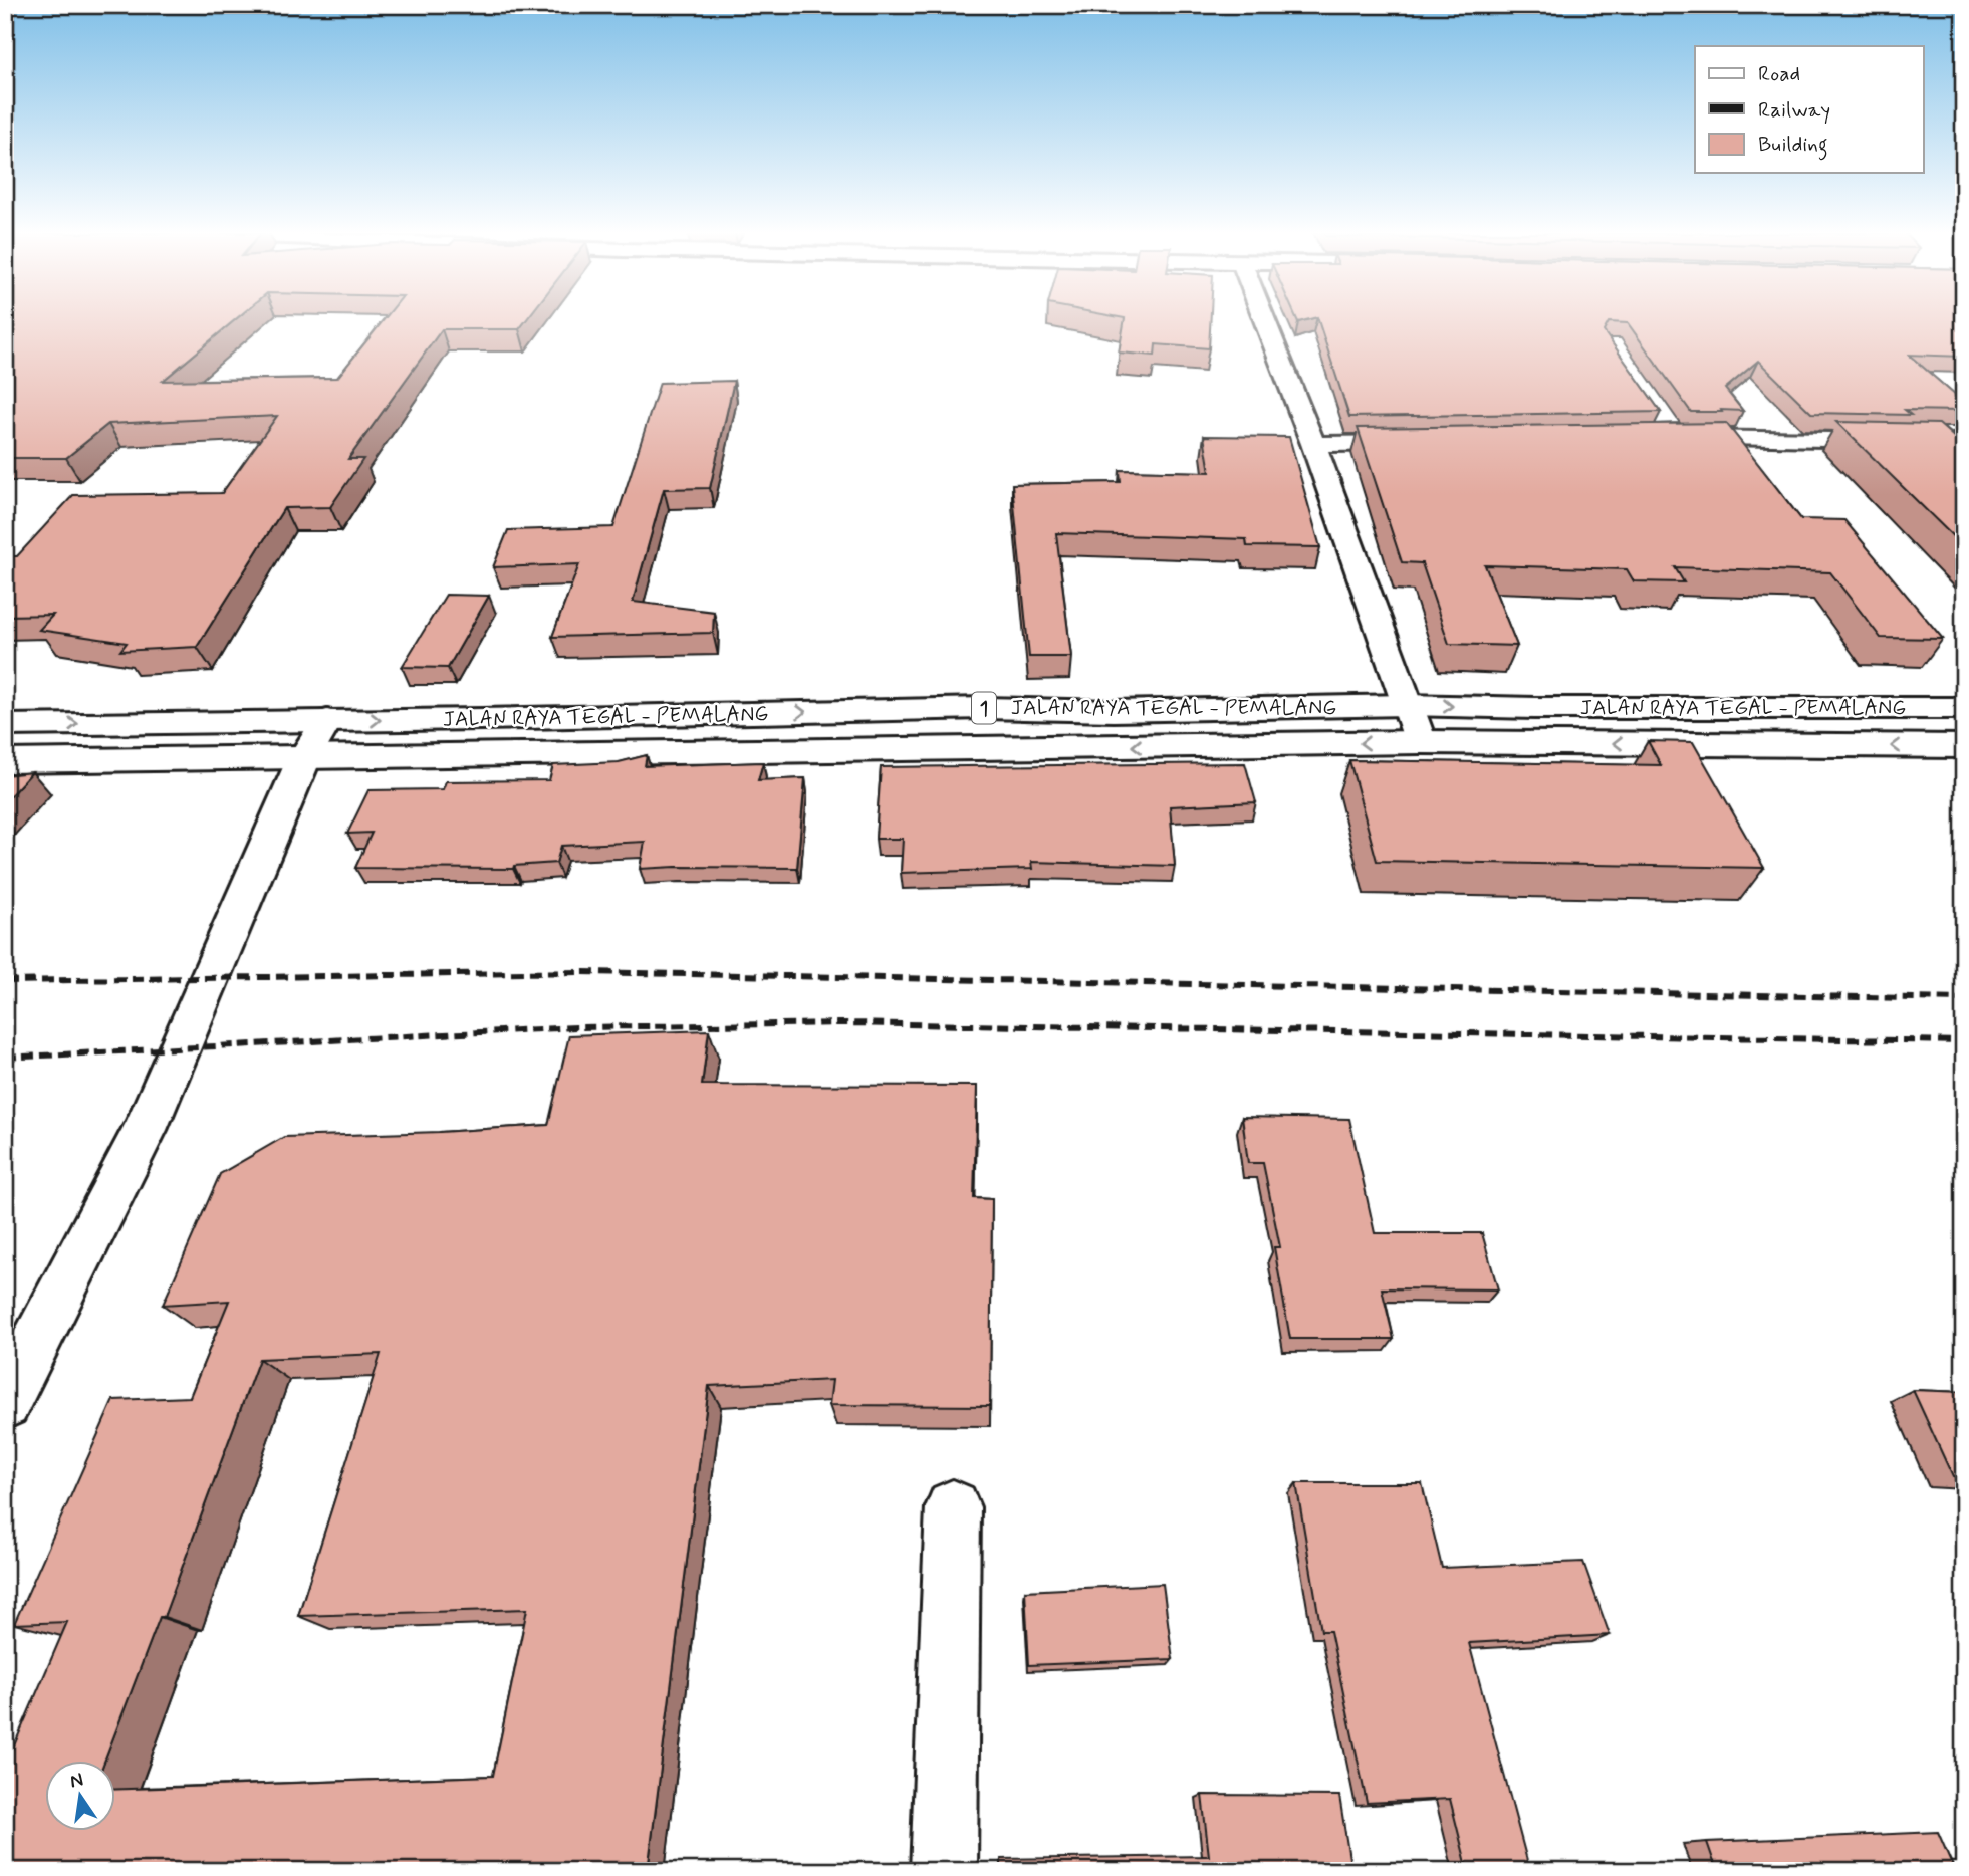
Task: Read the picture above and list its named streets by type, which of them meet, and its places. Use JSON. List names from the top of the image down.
{
  "streets": {
    "main road": ["JALAN RAYA TEGAL - PEMALANG", "1"]
  },
  "legend": ["Road", "Railway", "Building"],
  "north": "top"
}
